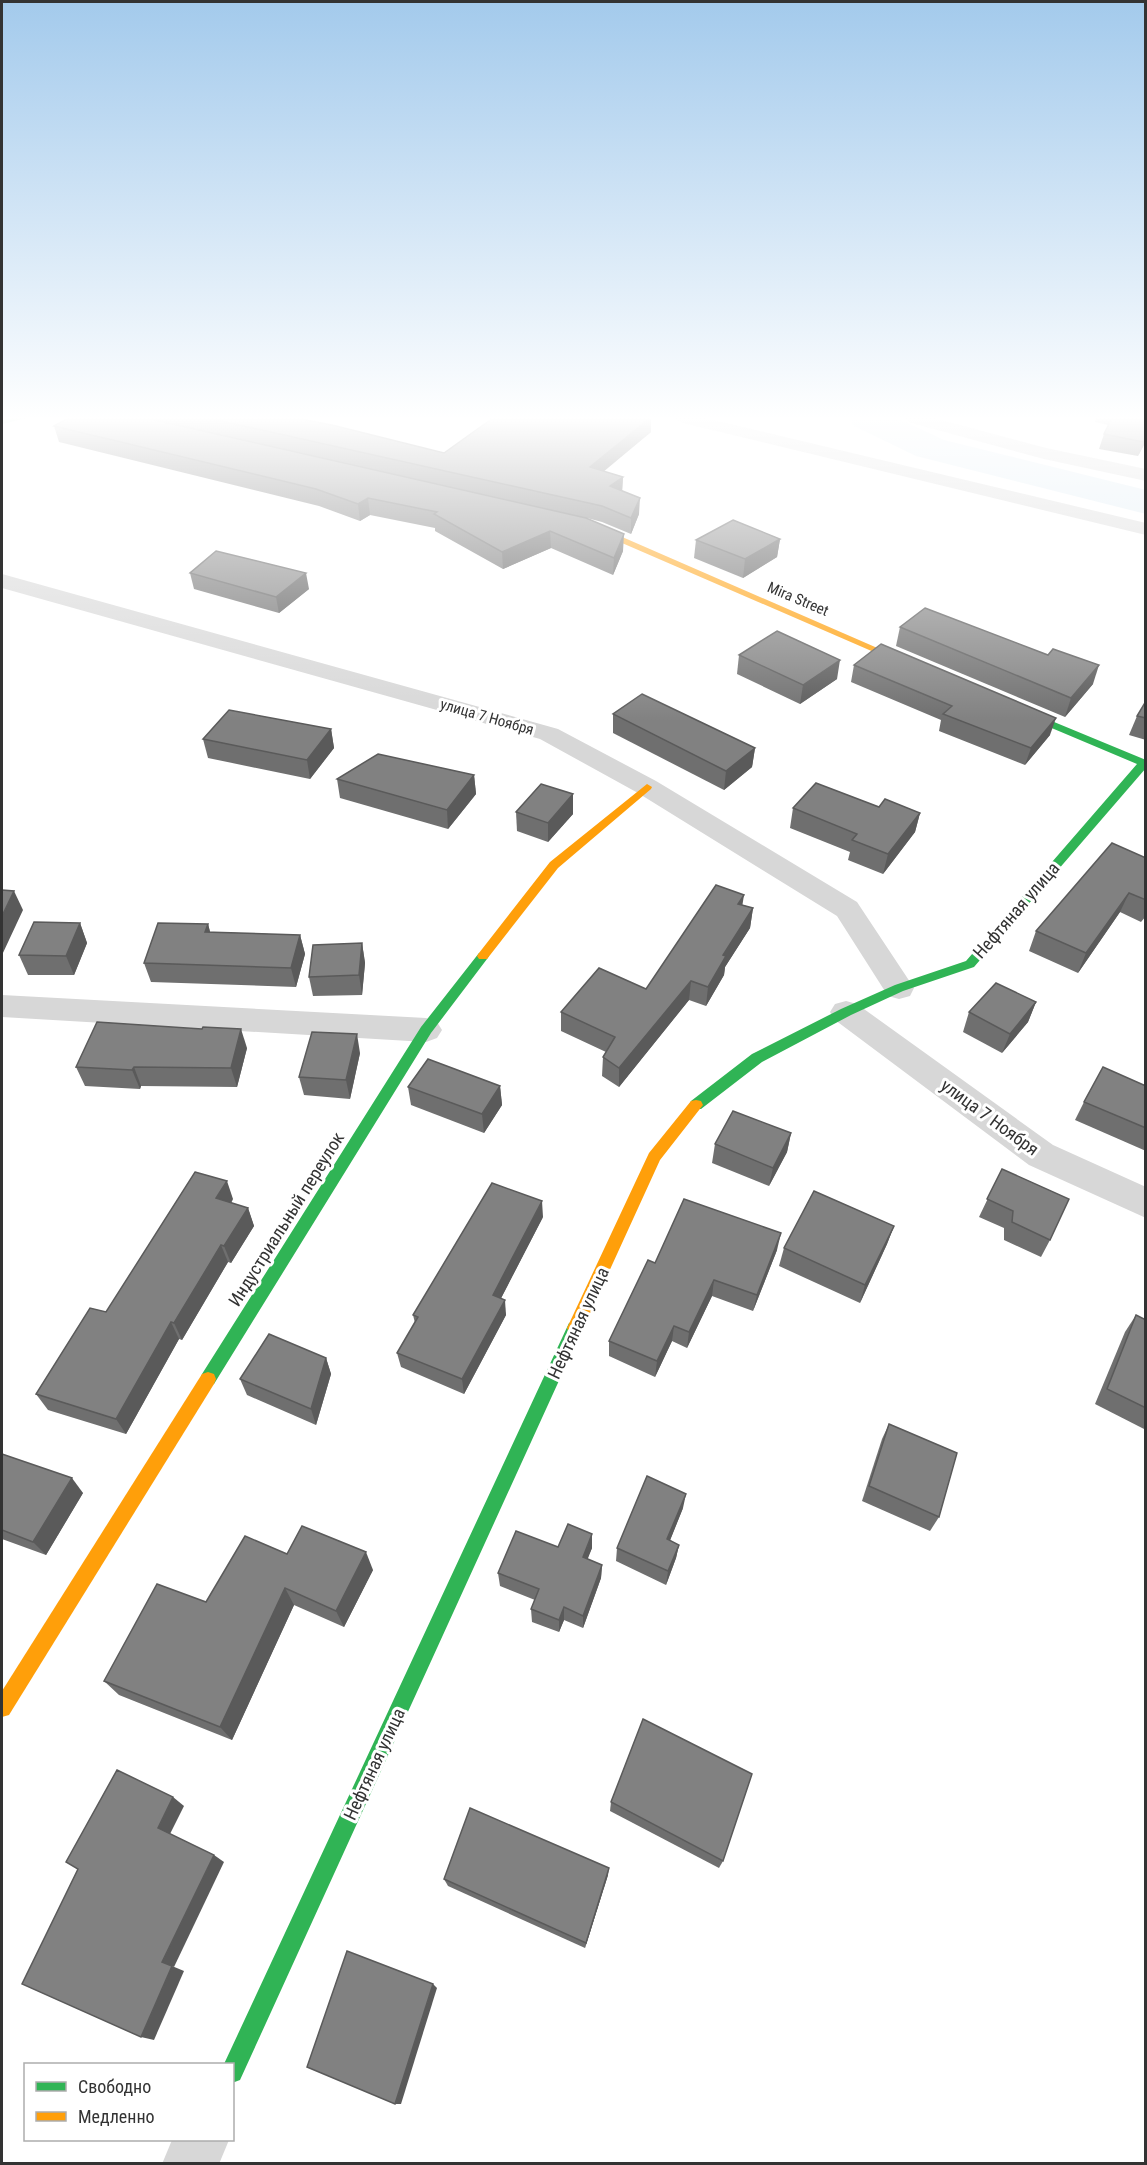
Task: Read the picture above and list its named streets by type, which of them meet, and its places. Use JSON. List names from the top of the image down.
{
  "streets": {
    "street": [
      "Mira Street",
      "улица 7 Ноября",
      "Нефтяная улица",
      "Индустриальный переулок"
    ]
  },
  "crossings": [
    ["улица 7 Ноября", "Нефтяная улица"],
    ["улица 7 Ноября", "Индустриальный переулок"]
  ],
  "legend": ["Свободно", "Медленно"]
}
